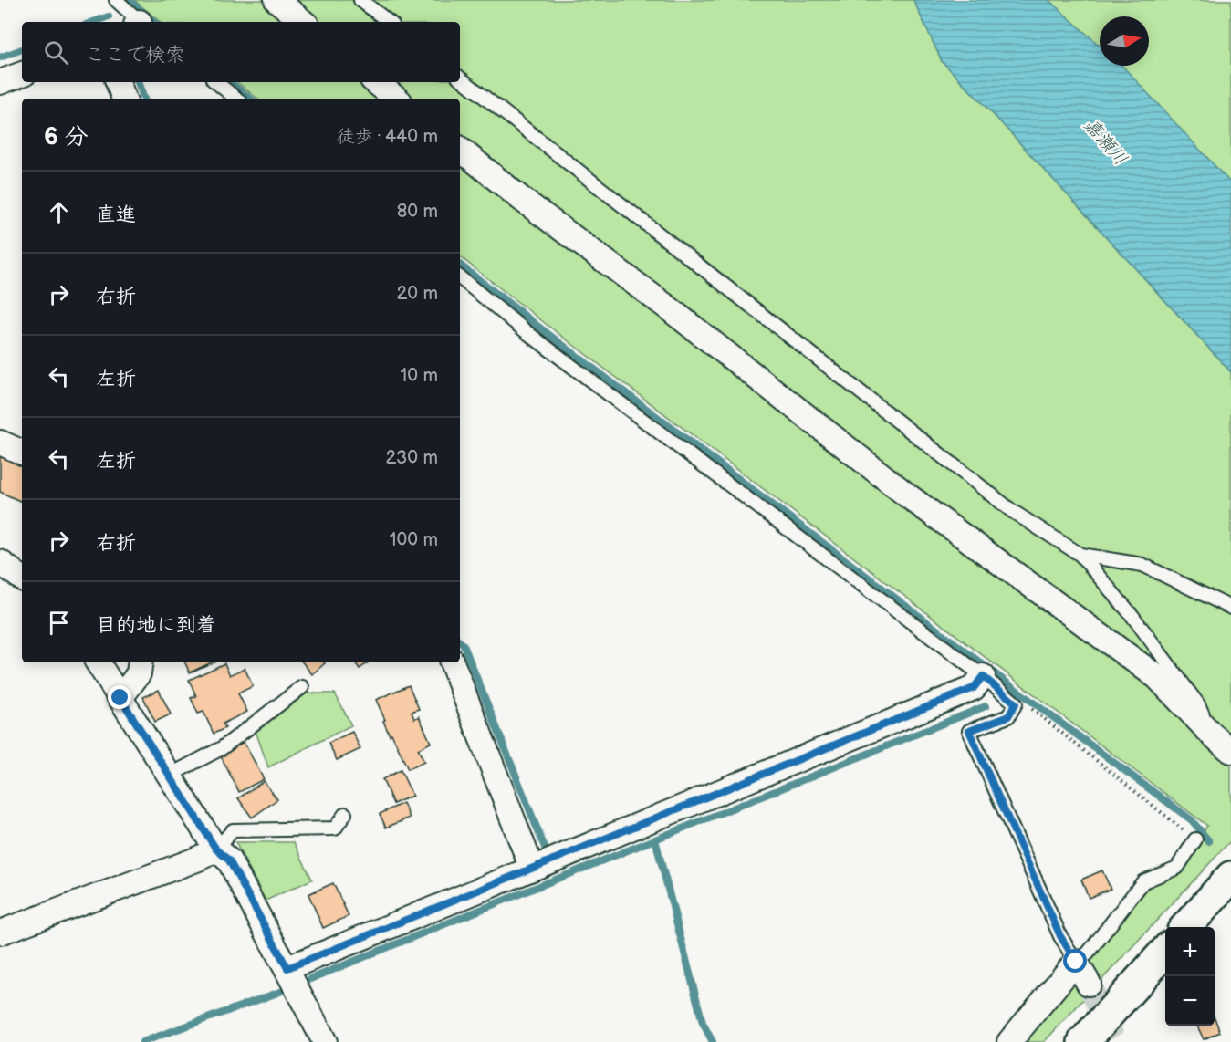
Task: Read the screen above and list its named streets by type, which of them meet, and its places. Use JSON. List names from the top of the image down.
{
  "water": ["嘉瀬川"],
  "north": "right",
  "page": {
    "search": "ここで検索",
    "heading": ["6 分", "徒歩 · 440 m"],
    "list": [
      ["直進", "80 m"],
      ["右折", "20 m"],
      ["左折", "10 m"],
      ["左折", "230 m"],
      ["右折", "100 m"],
      "目的地に到着"
    ],
    "map_buttons": ["+", "−"]
  }
}
